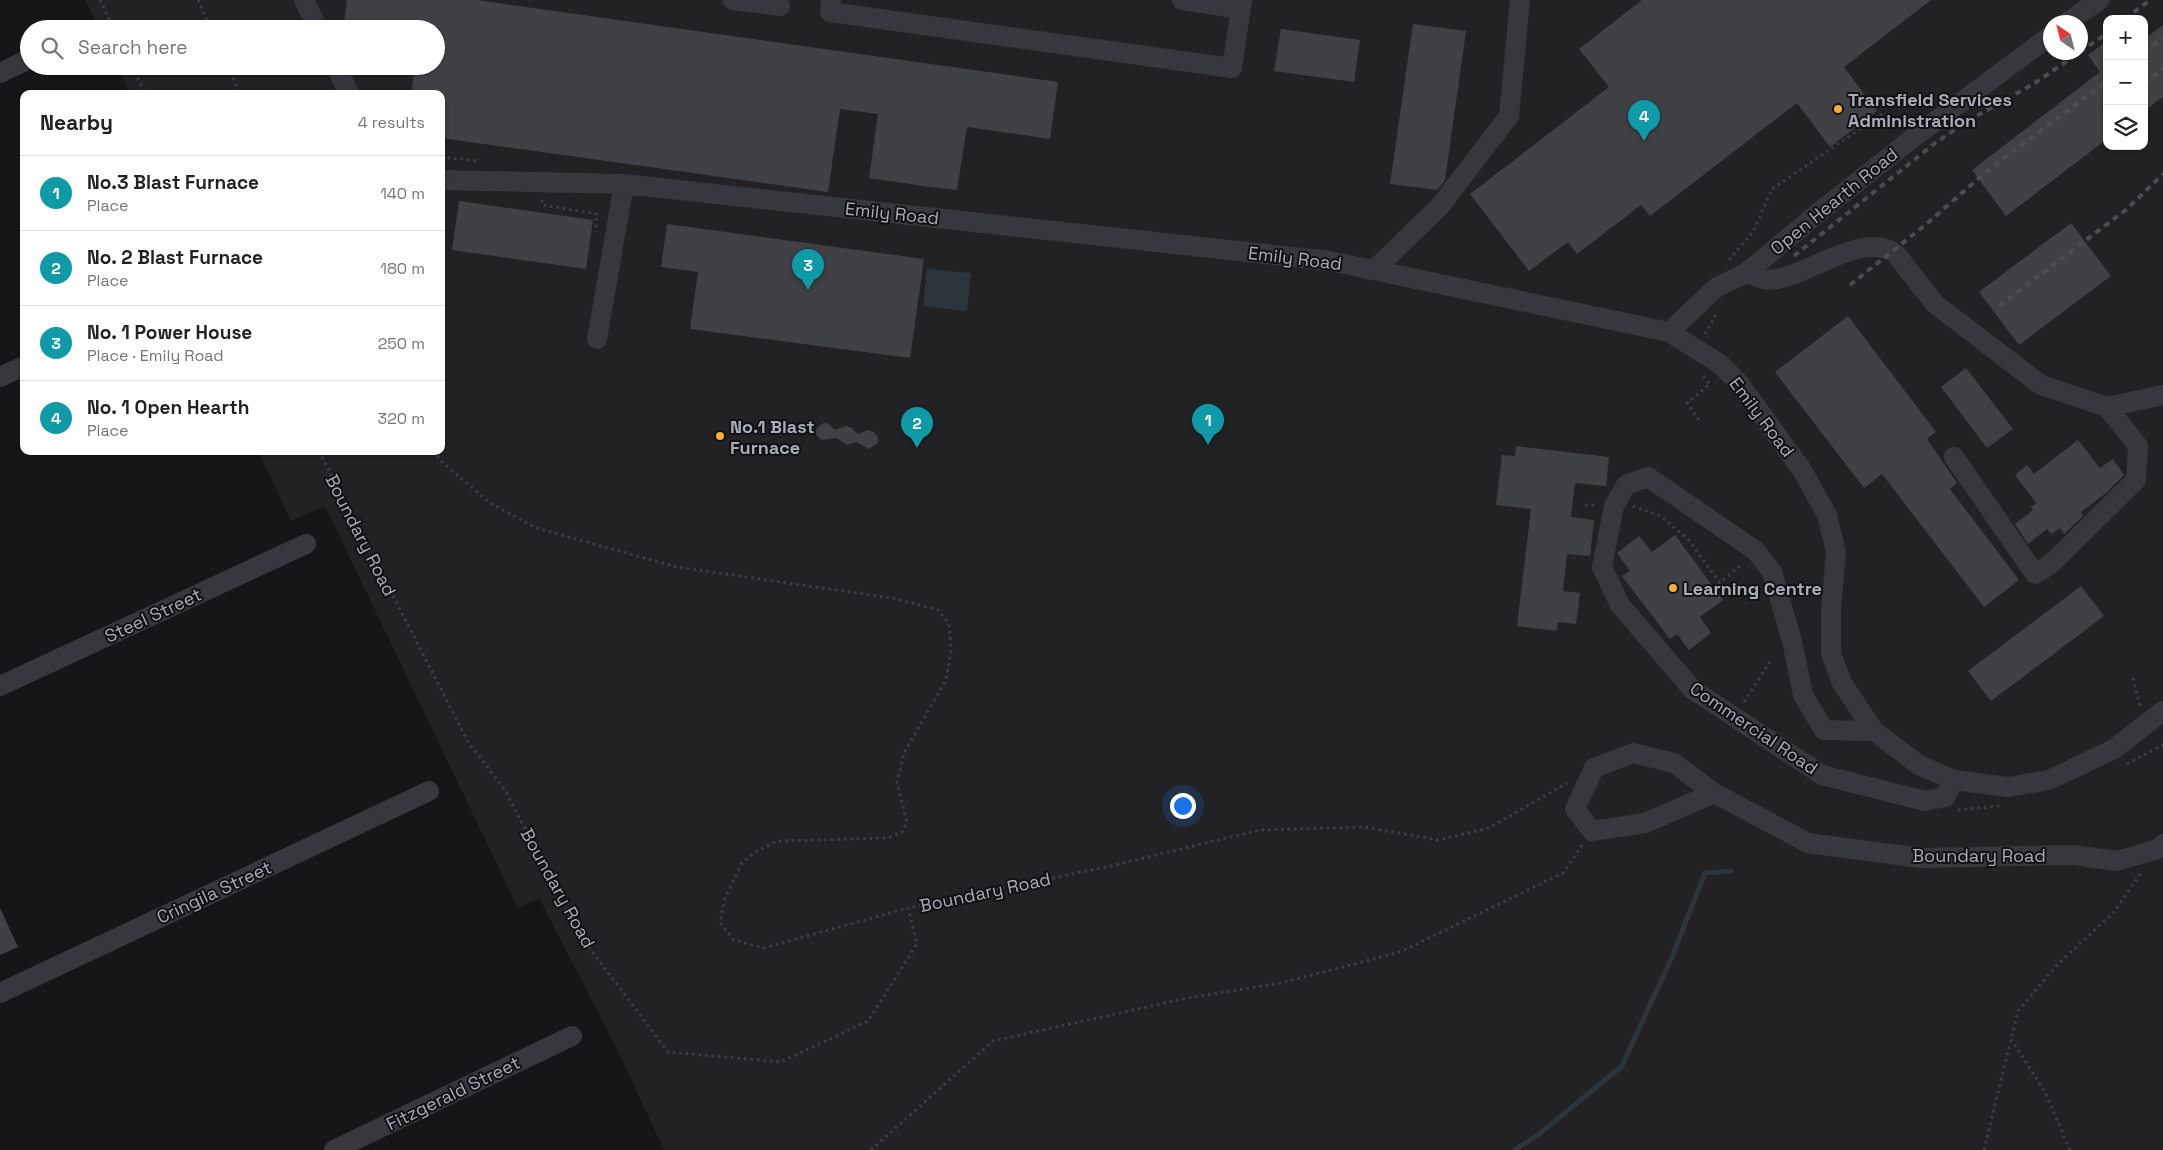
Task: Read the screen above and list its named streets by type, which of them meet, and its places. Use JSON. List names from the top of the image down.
{
  "streets": {
    "street": [
      "Open Hearth Road",
      "Emily Road",
      "Boundary Road",
      "Steel Street",
      "Commercial Road",
      "Cringila Street",
      "Fitzgerald Street"
    ]
  },
  "crossings": [
    ["Open Hearth Road", "Emily Road"],
    ["Emily Road", "Commercial Road"]
  ],
  "places": ["Transfield Services Administration", "No.1 Blast Furnace", "Learning Centre"],
  "north": "top left",
  "page": {
    "map_buttons": ["+", "−"],
    "search": "Search here",
    "heading": ["Nearby", "4 results"],
    "pins": [
      "4",
      "3",
      "1",
      "2"
    ],
    "list": [
      {
        "mark": "1",
        "name": "No.3 Blast Furnace",
        "note": "Place",
        "value": "140 m"
      },
      {
        "mark": "2",
        "name": "No. 2 Blast Furnace",
        "note": "Place",
        "value": "180 m"
      },
      {
        "mark": "3",
        "name": "No. 1 Power House",
        "note": "Place · Emily Road",
        "value": "250 m"
      },
      {
        "mark": "4",
        "name": "No. 1 Open Hearth",
        "note": "Place",
        "value": "320 m"
      }
    ]
  }
}
